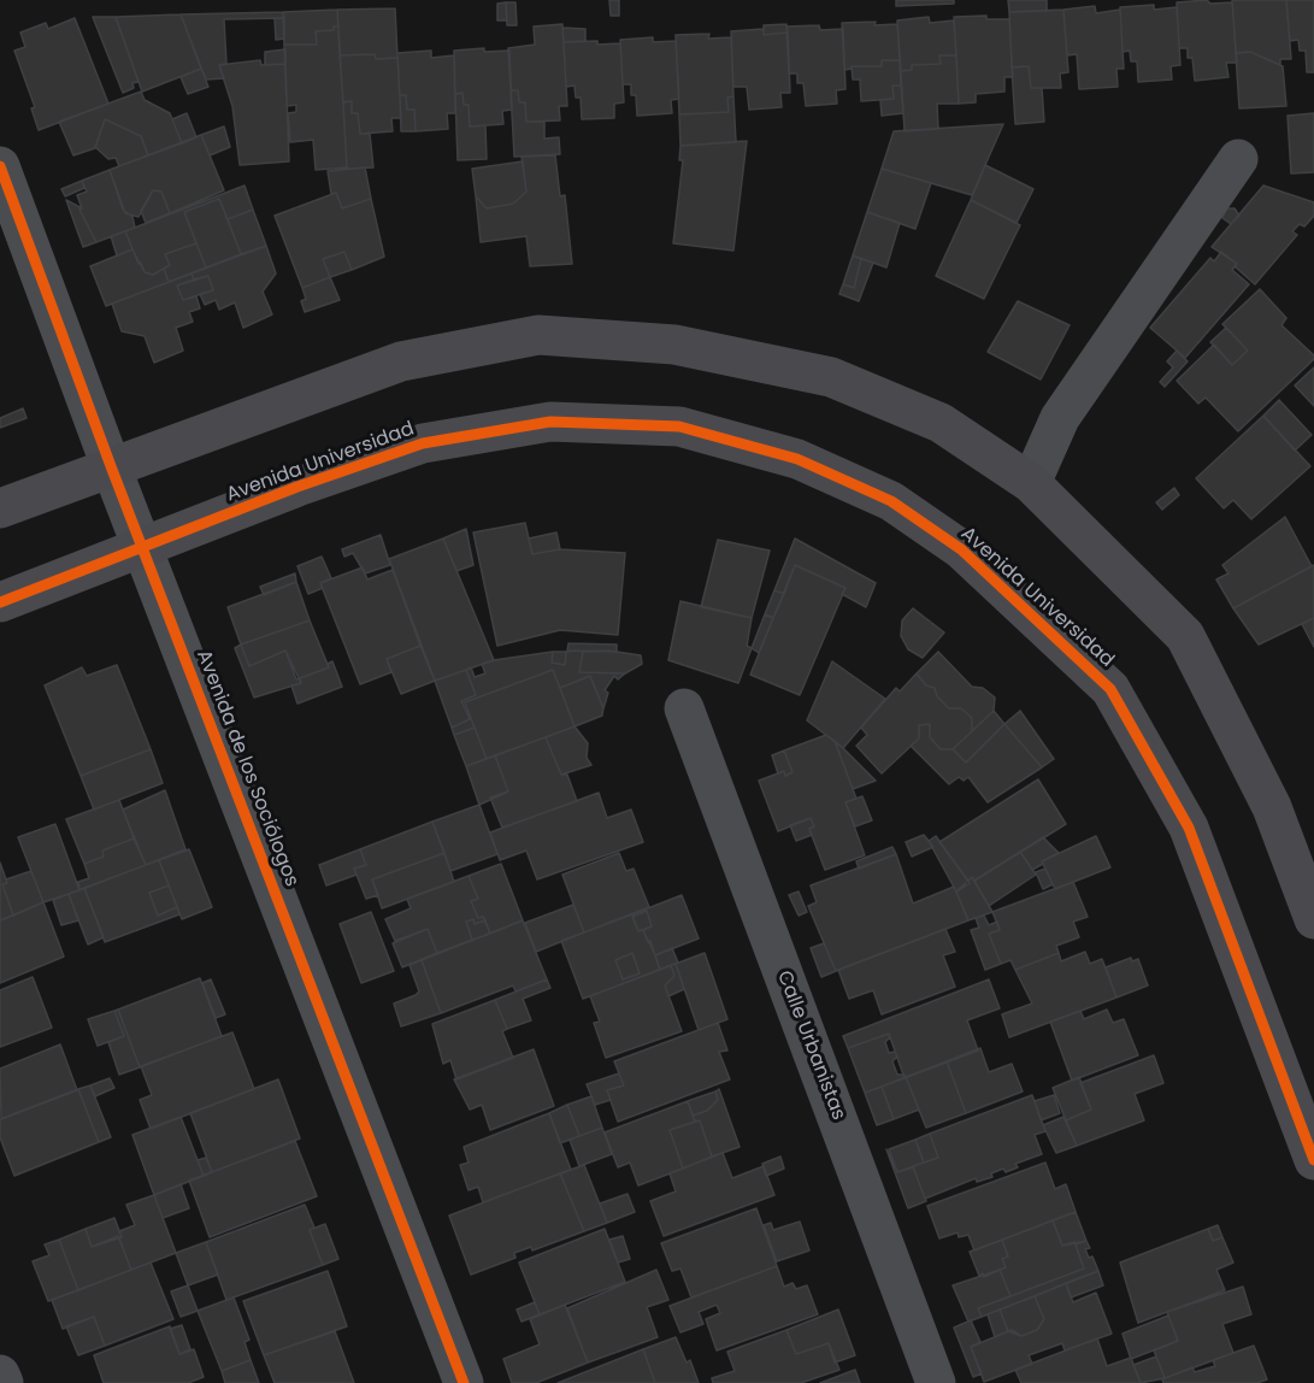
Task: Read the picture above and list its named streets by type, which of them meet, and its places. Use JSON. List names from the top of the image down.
{
  "streets": {
    "street": ["Avenida Universidad", "Avenida de los Sociólogos", "Calle Urbanistas"]
  },
  "crossings": [
    ["Avenida Universidad", "Avenida de los Sociólogos"]
  ]
}
